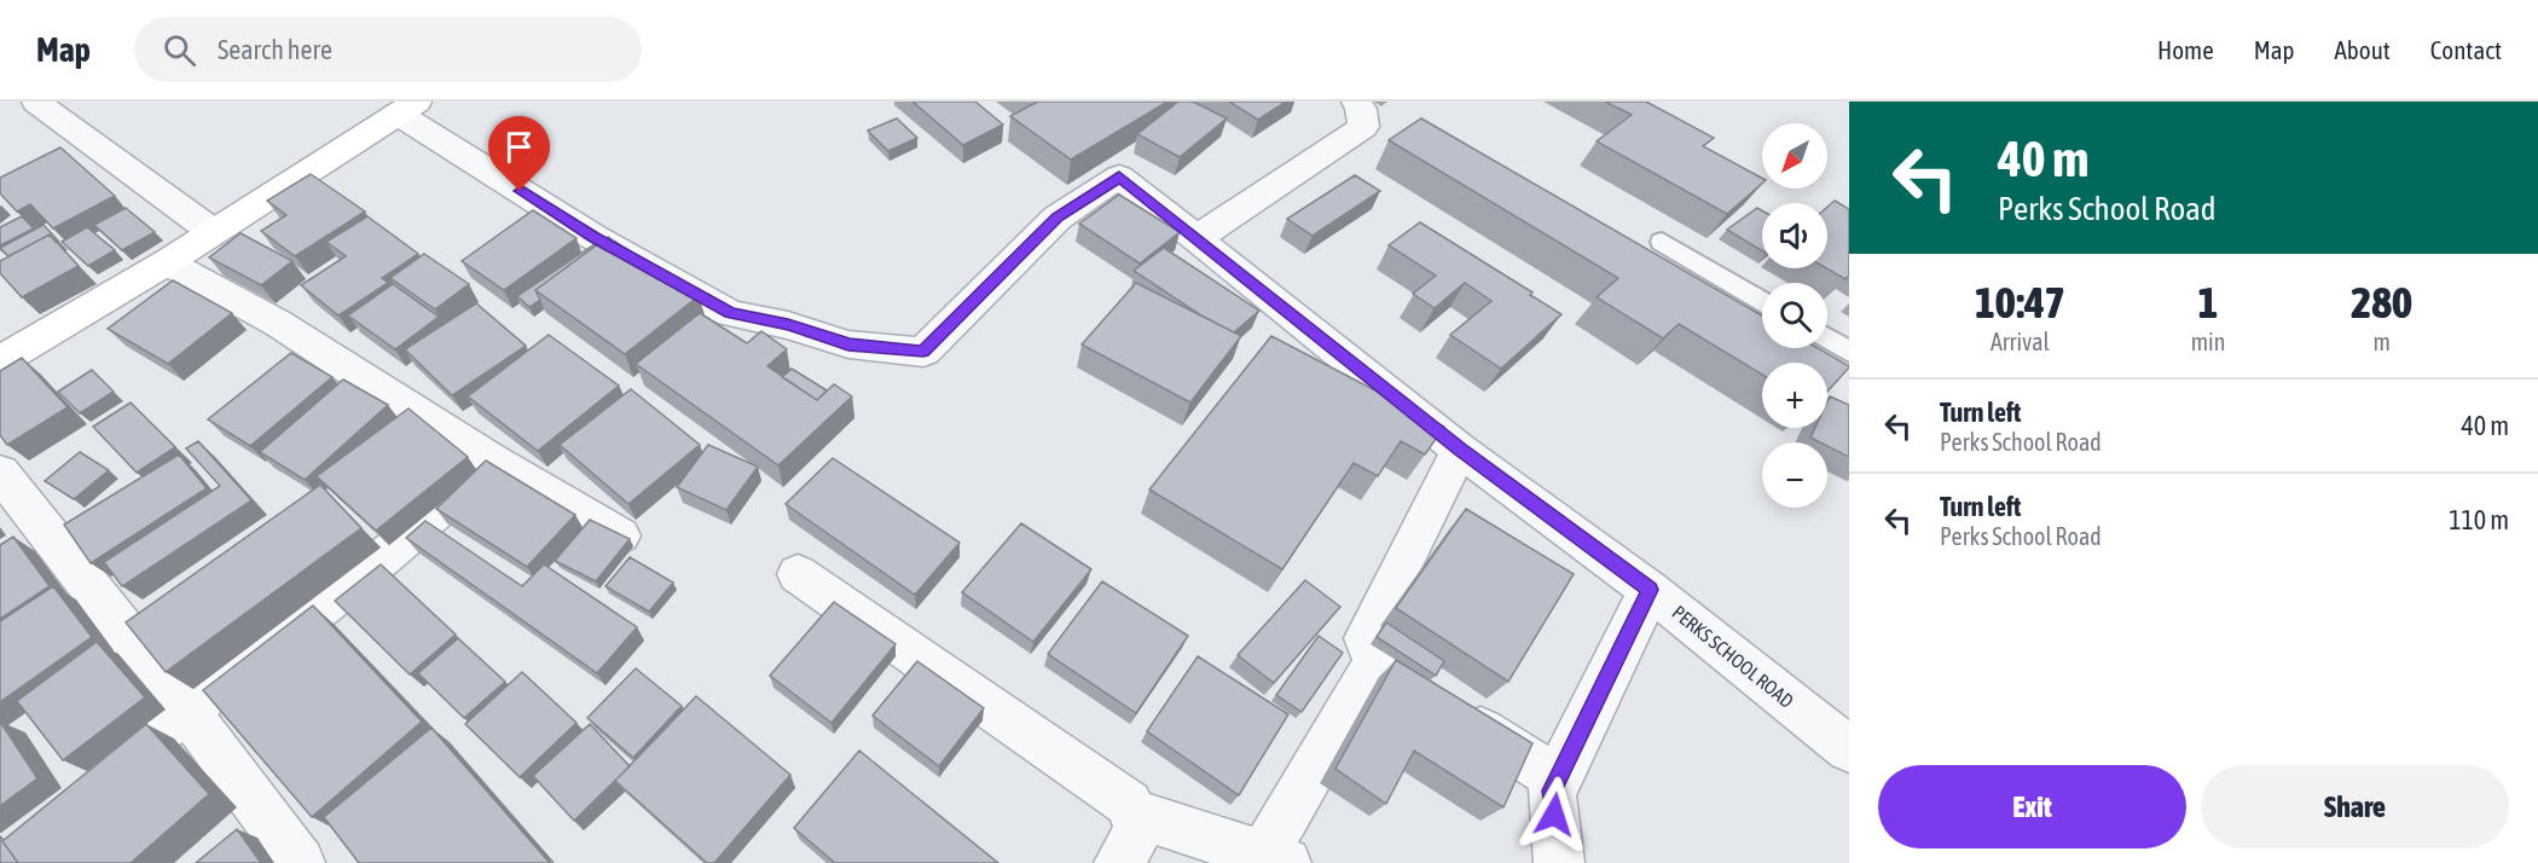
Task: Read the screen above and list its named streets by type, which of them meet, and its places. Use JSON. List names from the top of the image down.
{
  "streets": {
    "street": ["PERKS SCHOOL ROAD"]
  },
  "north": "bottom left",
  "page": {
    "header": "Map",
    "search": "Search here",
    "nav": [
      "Home",
      "Map",
      "About",
      "Contact"
    ],
    "turn": ["40 m", "Perks School Road"],
    "map_buttons": ["+", "−"],
    "eta": [
      "10:47",
      "Arrival",
      "1",
      "min",
      "280",
      "m"
    ],
    "list": [
      {
        "name": "Turn left",
        "note": "Perks School Road",
        "value": "40 m"
      },
      {
        "name": "Turn left",
        "note": "Perks School Road",
        "value": "110 m"
      }
    ],
    "buttons": ["Exit", "Share"]
  }
}
